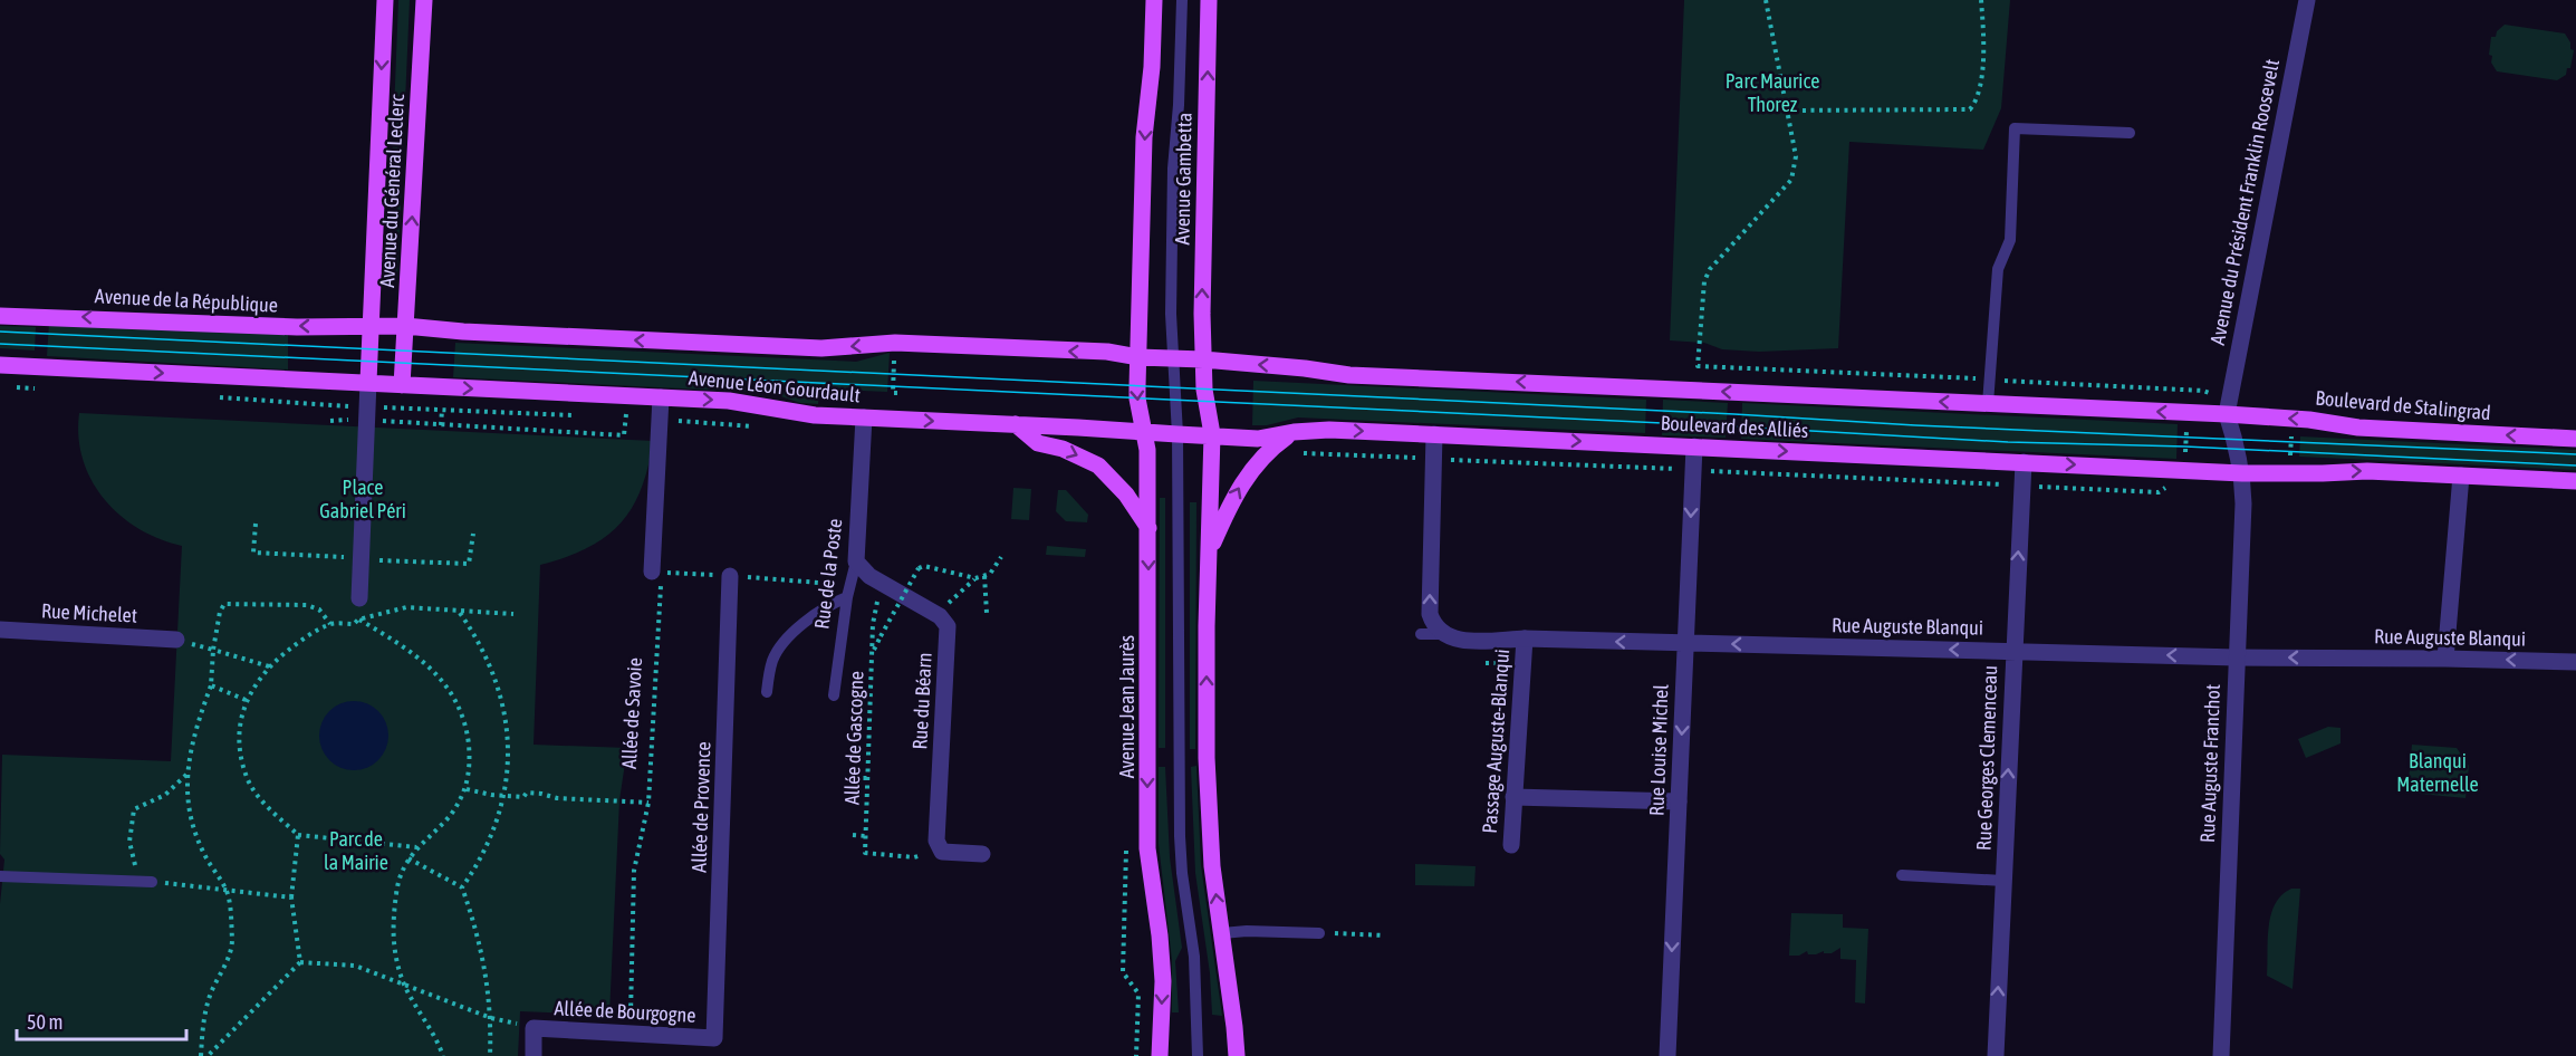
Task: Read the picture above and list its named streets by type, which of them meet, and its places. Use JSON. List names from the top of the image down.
{
  "streets": {
    "main road": [
      "Avenue Gambetta",
      "Avenue du Général Leclerc",
      "Avenue de la République",
      "Avenue Léon Gourdault",
      "Boulevard de Stalingrad",
      "Boulevard des Alliés",
      "Avenue Jean Jaurès"
    ],
    "street": [
      "Avenue du Président Franklin Roosevelt",
      "Rue de la Poste",
      "Rue Michelet",
      "Rue Auguste Blanqui",
      "Rue du Béarn",
      "Passage Auguste-Blanqui",
      "Rue Louise Michel",
      "Rue Georges Clemenceau",
      "Rue Auguste Franchot",
      "Allée de Provence",
      "Allée de Bourgogne"
    ],
    "path": ["Allée de Savoie", "Allée de Gascogne"]
  },
  "crossings": [
    ["Avenue Gambetta", "Avenue Léon Gourdault"],
    ["Avenue Gambetta", "Boulevard des Alliés"],
    ["Avenue Gambetta", "Avenue Jean Jaurès"],
    ["Avenue du Général Leclerc", "Avenue de la République"],
    ["Avenue du Général Leclerc", "Avenue Léon Gourdault"],
    ["Avenue du Président Franklin Roosevelt", "Boulevard de Stalingrad"],
    ["Avenue du Président Franklin Roosevelt", "Boulevard des Alliés"],
    ["Avenue du Président Franklin Roosevelt", "Rue Auguste Franchot"],
    ["Avenue de la République", "Avenue Léon Gourdault"],
    ["Avenue Léon Gourdault", "Boulevard des Alliés"],
    ["Avenue Léon Gourdault", "Rue de la Poste"],
    ["Avenue Léon Gourdault", "Avenue Jean Jaurès"],
    ["Boulevard de Stalingrad", "Boulevard des Alliés"],
    ["Boulevard de Stalingrad", "Rue Auguste Franchot"],
    ["Boulevard des Alliés", "Rue Louise Michel"],
    ["Boulevard des Alliés", "Rue Georges Clemenceau"],
    ["Boulevard des Alliés", "Rue Auguste Franchot"],
    ["Rue de la Poste", "Rue du Béarn"],
    ["Rue Auguste Blanqui", "Passage Auguste-Blanqui"],
    ["Rue Auguste Blanqui", "Rue Louise Michel"],
    ["Rue Auguste Blanqui", "Rue Georges Clemenceau"],
    ["Rue Auguste Blanqui", "Rue Auguste Franchot"],
    ["Rue du Béarn", "Allée de Gascogne"],
    ["Allée de Savoie", "Allée de Bourgogne"],
    ["Allée de Provence", "Allée de Bourgogne"]
  ],
  "one_way": ["Rue Auguste Blanqui", "Rue Louise Michel", "Rue Georges Clemenceau"],
  "parks": [
    "Parc Maurice Thorez",
    "Place Gabriel Péri",
    "Blanqui Maternelle",
    "Parc de la Mairie"
  ],
  "scale_bar": "50 m"
}
